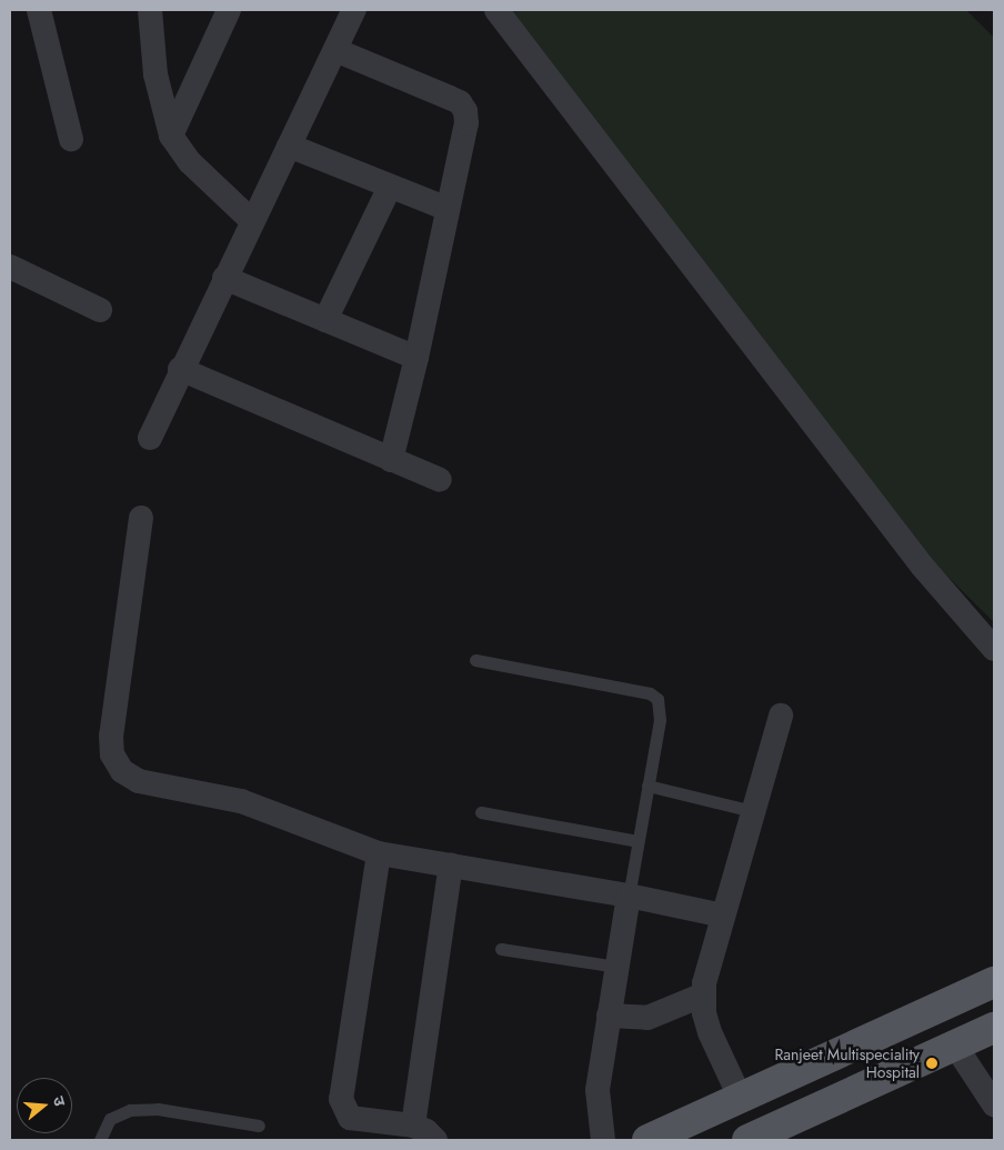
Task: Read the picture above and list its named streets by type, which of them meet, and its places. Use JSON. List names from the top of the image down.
{
  "places": ["Ranjeet Multispeciality Hospital"],
  "north": "right"
}
